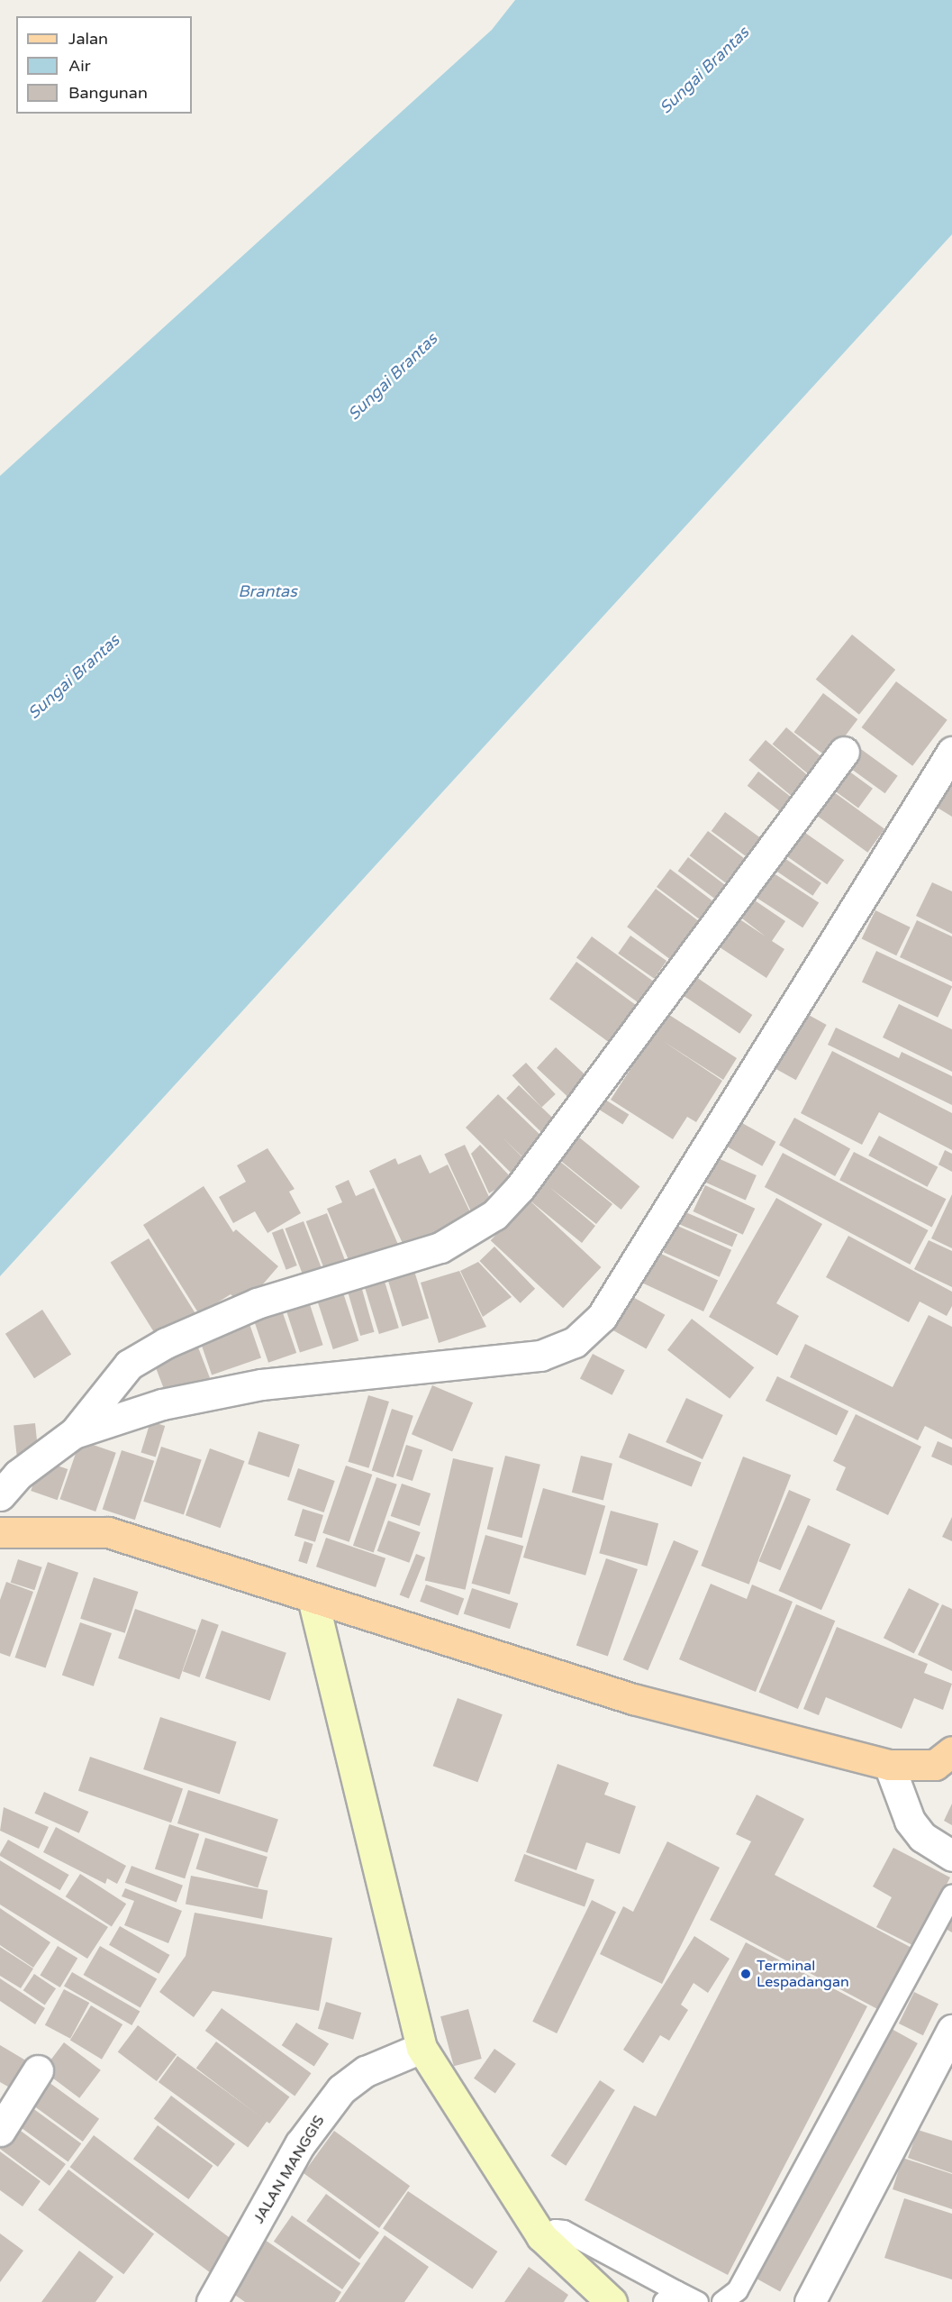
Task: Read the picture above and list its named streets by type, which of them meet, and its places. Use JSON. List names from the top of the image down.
{
  "streets": {
    "street": ["JALAN MANGGIS"]
  },
  "water": ["Sungai Brantas", "Brantas"],
  "places": ["Terminal Lespadangan"],
  "legend": ["Jalan", "Air", "Bangunan"]
}
